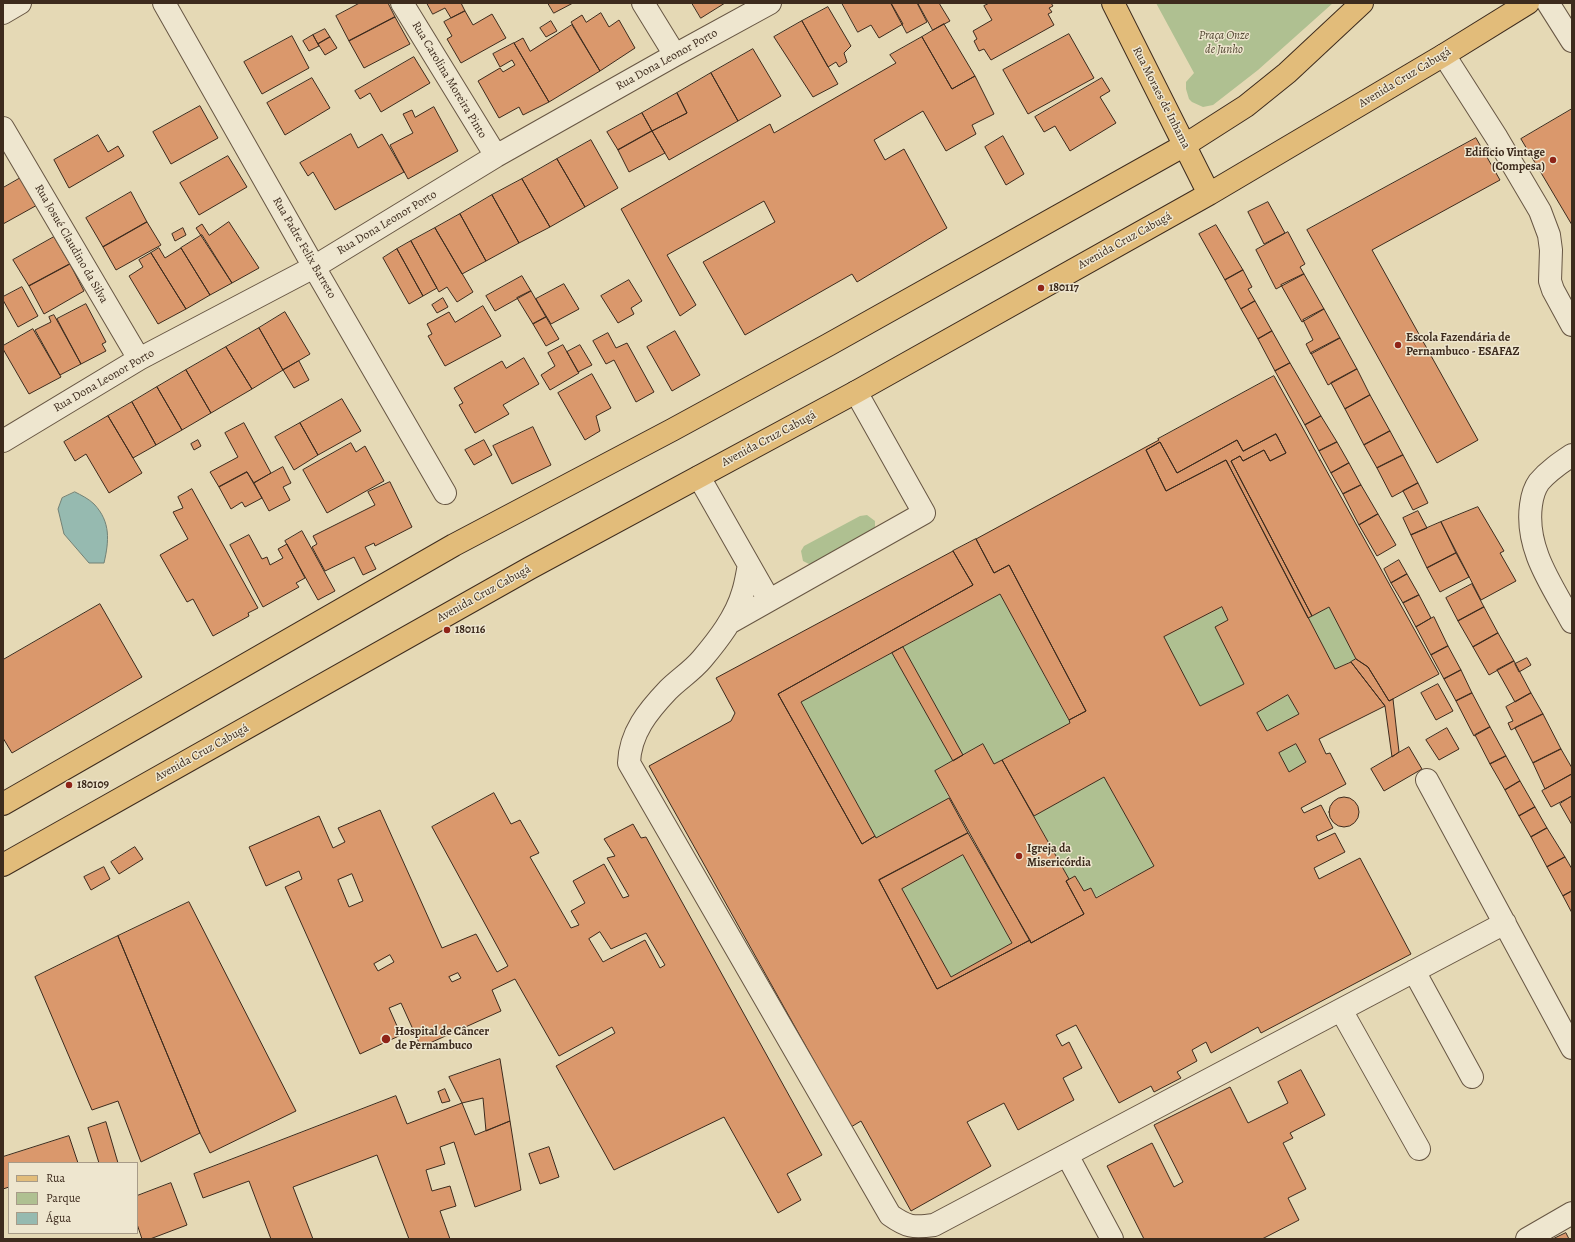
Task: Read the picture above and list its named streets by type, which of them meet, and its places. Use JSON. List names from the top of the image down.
{
  "streets": {
    "main road": ["Avenida Cruz Cabugá", "Rua Moraes de Inhama"],
    "street": [
      "Rua Dona Leonor Porto",
      "Rua Carolina Moreira Pinto",
      "Rua Josué Claudino da Silva",
      "Rua Padre Felix Barreto"
    ]
  },
  "crossings": [
    ["Rua Dona Leonor Porto", "Rua Carolina Moreira Pinto"],
    ["Rua Dona Leonor Porto", "Rua Josué Claudino da Silva"],
    ["Rua Dona Leonor Porto", "Rua Padre Felix Barreto"],
    ["Avenida Cruz Cabugá", "Rua Moraes de Inhama"]
  ],
  "parks": ["Praça Onze de Junho"],
  "places": [
    "Edifício Vintage (Compesa)",
    "180117",
    "Escola Fazendária de Pernambuco - ESAFAZ",
    "180116",
    "180109",
    "Igreja da Misericórdia",
    "Hospital de Câncer de Pernambuco"
  ],
  "legend": ["Rua", "Parque", "Água"]
}
